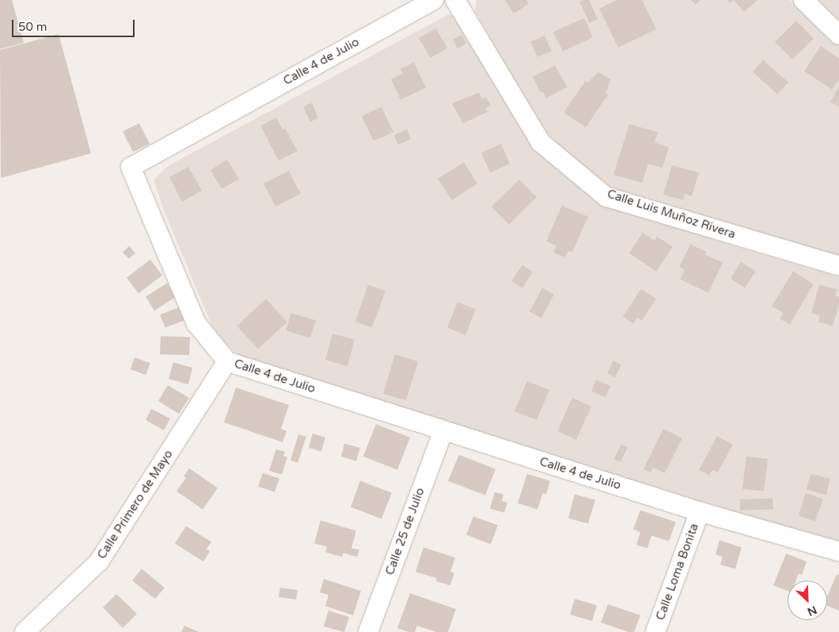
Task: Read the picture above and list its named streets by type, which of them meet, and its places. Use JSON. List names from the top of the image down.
{
  "streets": {
    "street": [
      "Calle 4 de Julio",
      "Calle Luis Muñoz Rivera",
      "Calle Primero de Mayo",
      "Calle 25 de Julio",
      "Calle Loma Bonita"
    ]
  },
  "crossings": [
    ["Calle 4 de Julio", "Calle Primero de Mayo"],
    ["Calle 4 de Julio", "Calle 25 de Julio"],
    ["Calle 4 de Julio", "Calle Loma Bonita"]
  ],
  "scale_bar": "50 m",
  "north": "bottom right"
}
